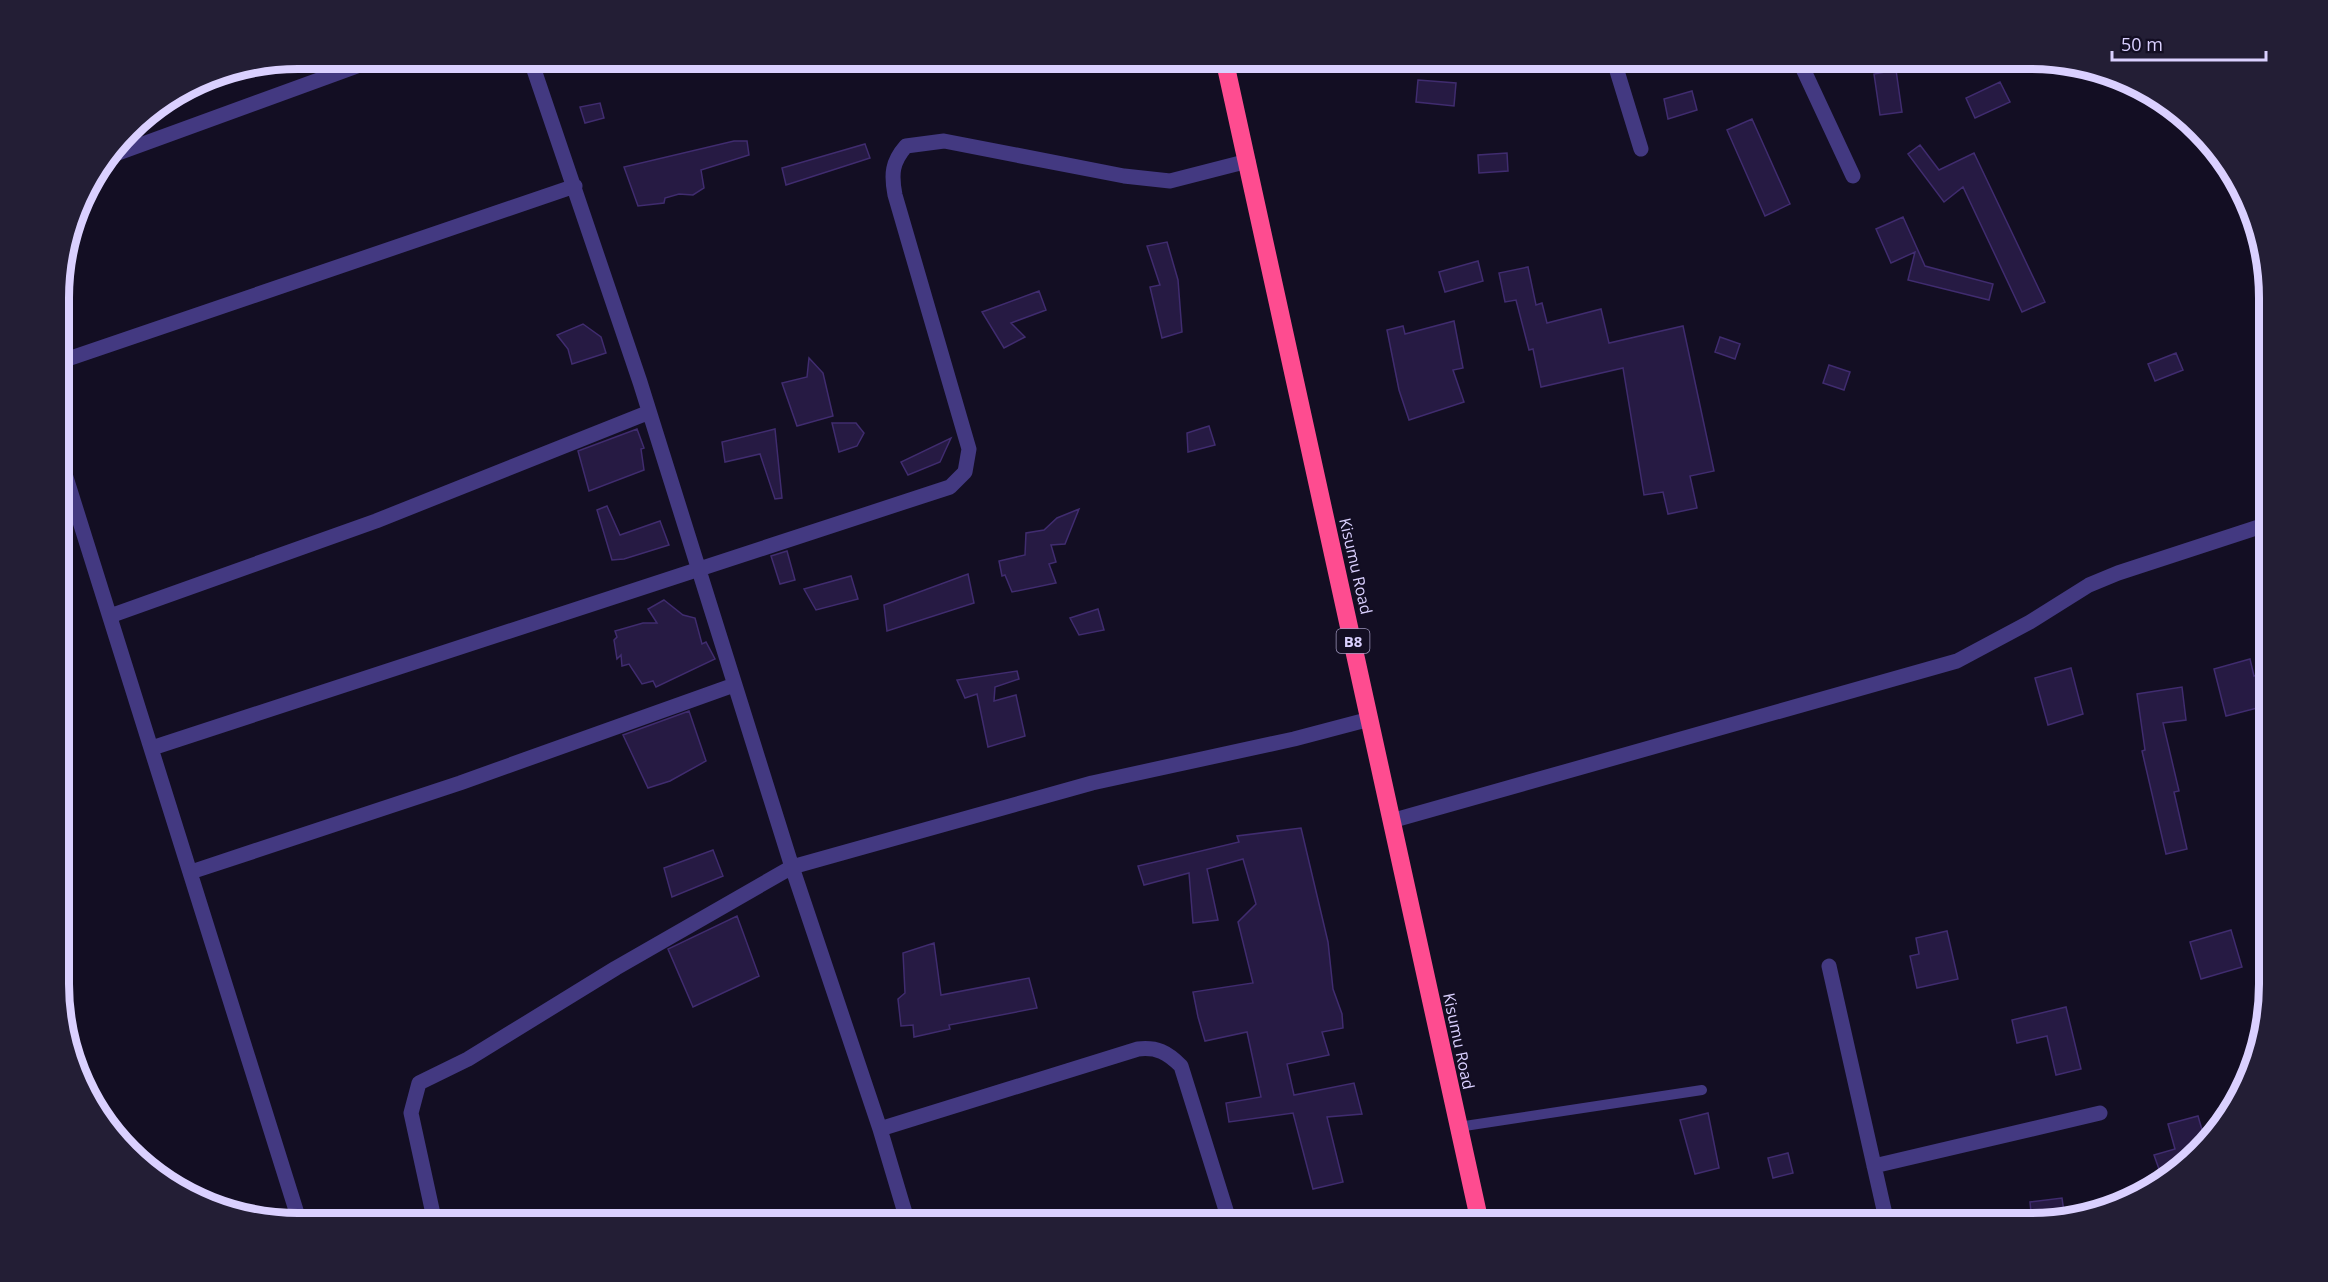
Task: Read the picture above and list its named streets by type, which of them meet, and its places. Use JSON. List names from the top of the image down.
{
  "streets": {
    "highway": ["Kisumu Road", "B8"]
  },
  "scale_bar": "50 m"
}
